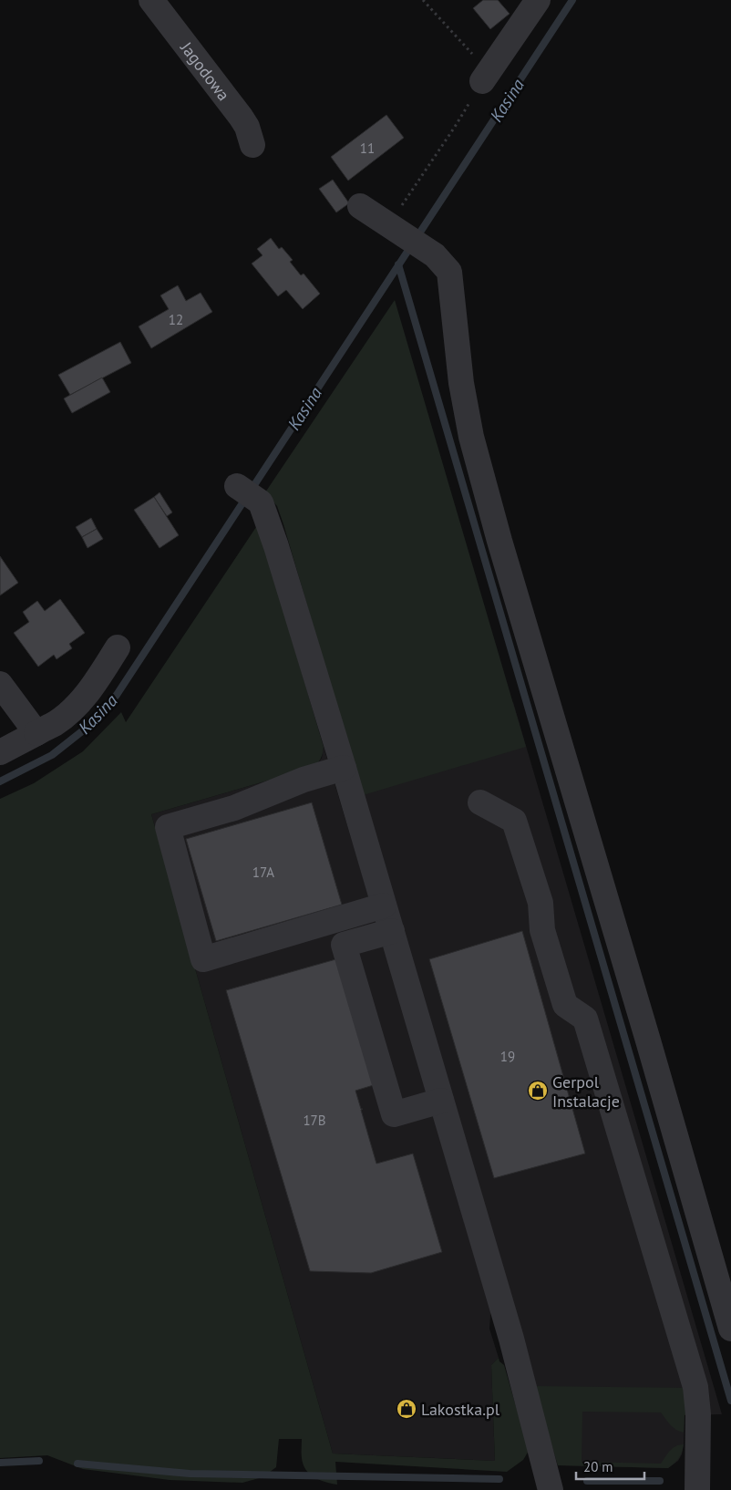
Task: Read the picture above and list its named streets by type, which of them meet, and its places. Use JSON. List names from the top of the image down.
{
  "streets": {
    "street": ["Jagodowa"]
  },
  "water": ["Kasina"],
  "places": {
    "shop": ["Gerpol Instalacje", "Lakostka.pl"]
  },
  "house_numbers": [
    "11",
    "12",
    "17A",
    "19",
    "17B"
  ],
  "scale_bar": "20 m"
}
